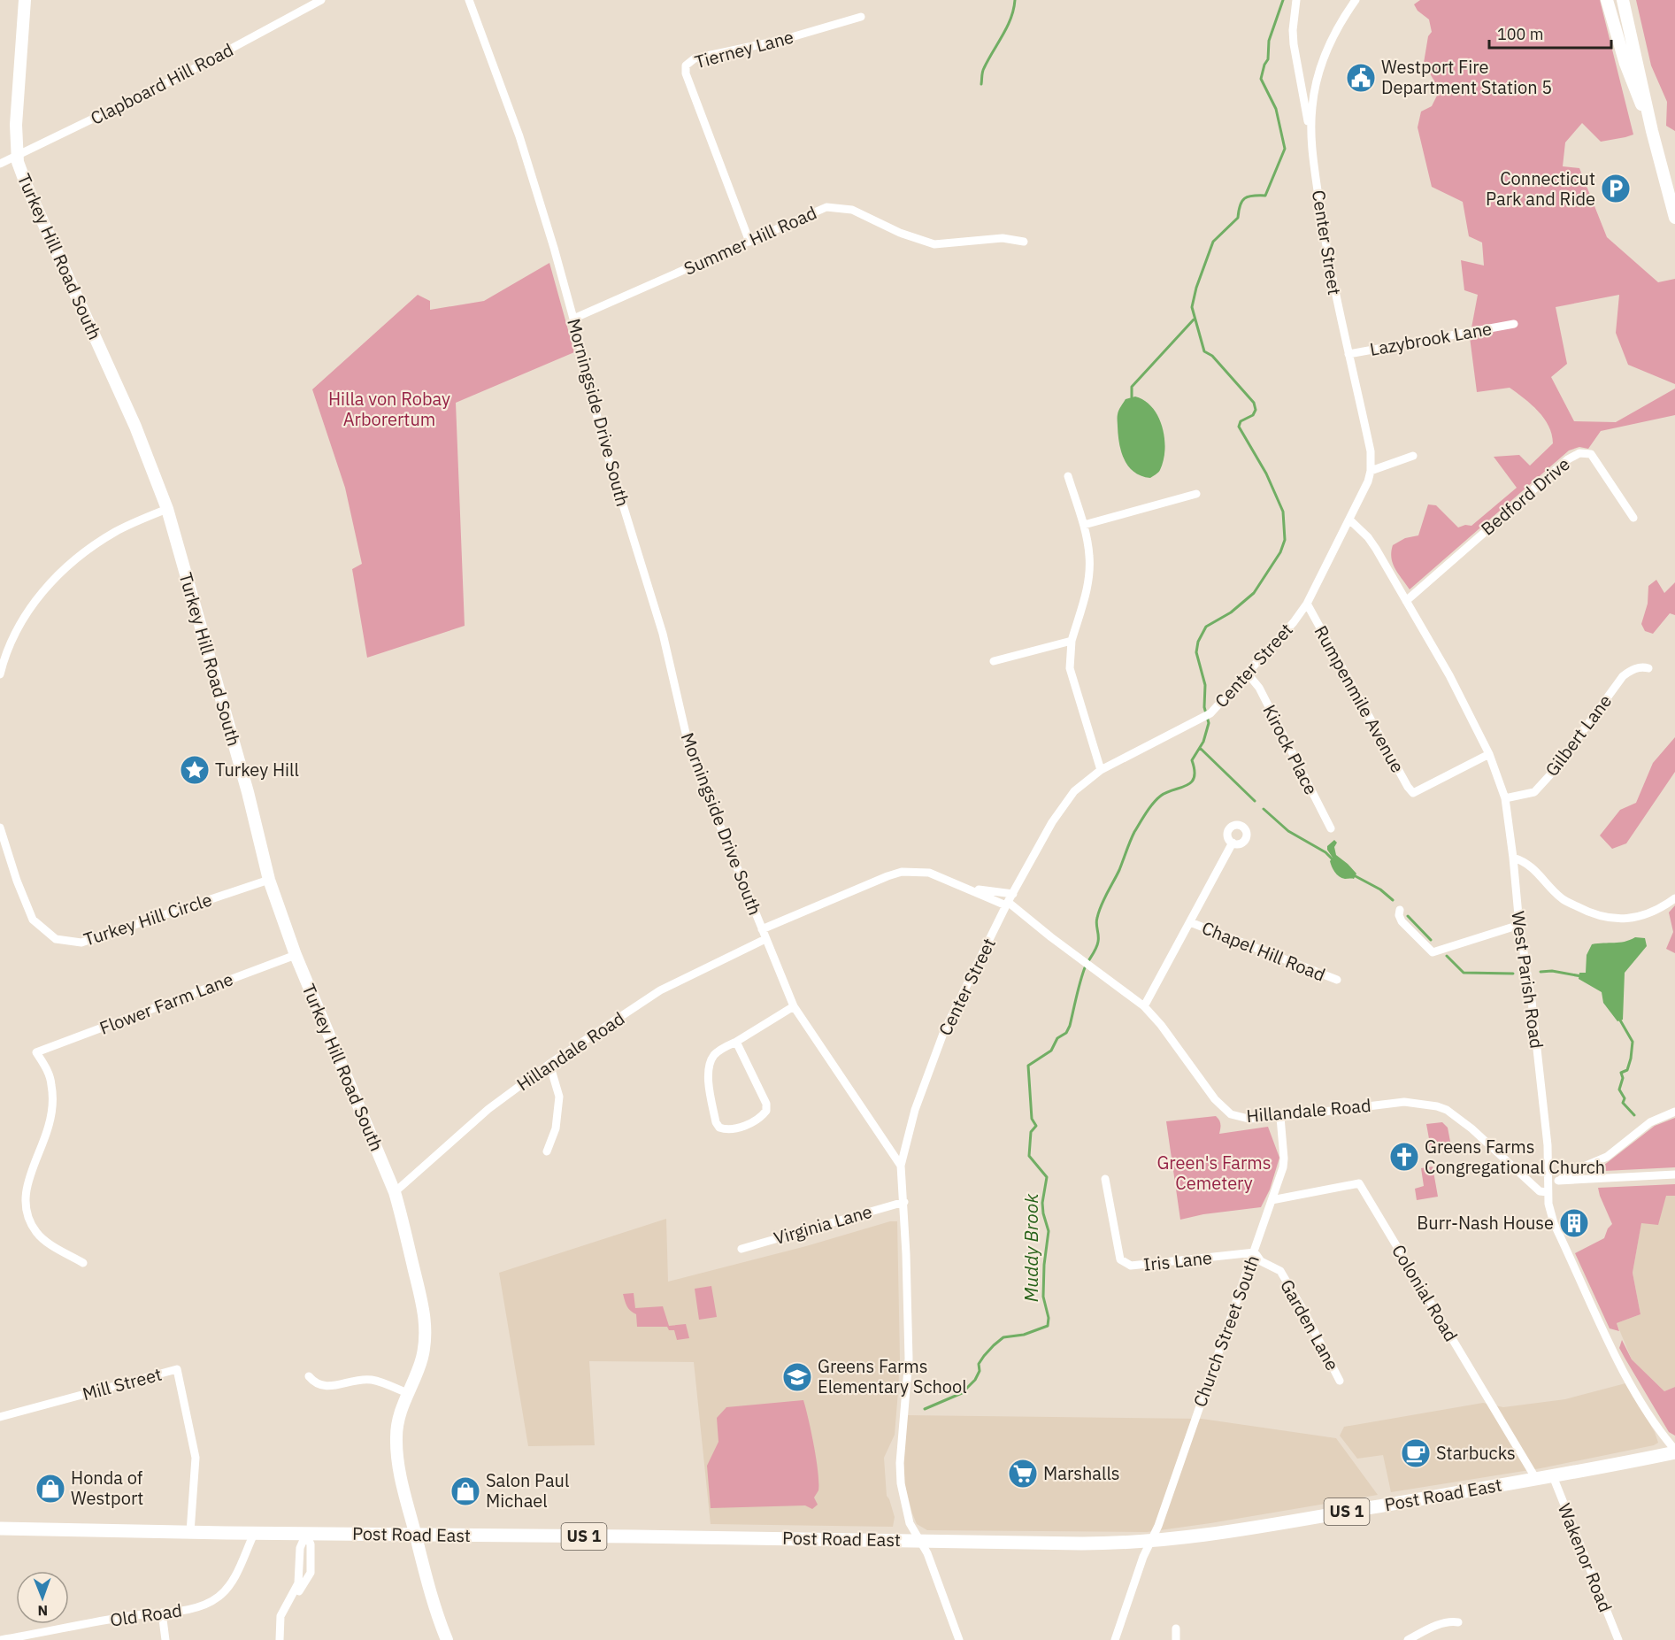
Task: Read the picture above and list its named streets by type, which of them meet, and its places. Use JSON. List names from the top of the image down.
{
  "streets": {
    "main road": ["Post Road East", "US 1"],
    "street": [
      "Tierney Lane",
      "Clapboard Hill Road",
      "Summer Hill Road",
      "Center Street",
      "Turkey Hill Road South",
      "Lazybrook Lane",
      "Morningside Drive South",
      "Bedford Drive",
      "Rumpenmile Avenue",
      "Gilbert Lane",
      "Kirock Place",
      "Turkey Hill Circle",
      "Chapel Hill Road",
      "West Parish Road",
      "Flower Farm Lane",
      "Hillandale Road",
      "Virginia Lane",
      "Iris Lane",
      "Colonial Road",
      "Garden Lane",
      "Church Street South",
      "Mill Street",
      "Wakenor Road",
      "Old Road"
    ]
  },
  "crossings": [
    ["Tierney Lane", "Summer Hill Road"],
    ["Clapboard Hill Road", "Turkey Hill Road South"],
    ["Summer Hill Road", "Morningside Drive South"],
    ["Center Street", "Lazybrook Lane"],
    ["Center Street", "Morningside Drive South"],
    ["Center Street", "Rumpenmile Avenue"],
    ["Center Street", "Kirock Place"],
    ["Center Street", "West Parish Road"],
    ["Center Street", "Hillandale Road"],
    ["Turkey Hill Road South", "Turkey Hill Circle"],
    ["Turkey Hill Road South", "Flower Farm Lane"],
    ["Turkey Hill Road South", "Hillandale Road"],
    ["Turkey Hill Road South", "Post Road East"],
    ["Morningside Drive South", "Hillandale Road"],
    ["Morningside Drive South", "Virginia Lane"],
    ["Morningside Drive South", "Post Road East"],
    ["Bedford Drive", "West Parish Road"],
    ["Rumpenmile Avenue", "West Parish Road"],
    ["Gilbert Lane", "West Parish Road"],
    ["Chapel Hill Road", "Hillandale Road"],
    ["West Parish Road", "Hillandale Road"],
    ["West Parish Road", "Post Road East"],
    ["Hillandale Road", "Church Street South"],
    ["Iris Lane", "Garden Lane"],
    ["Iris Lane", "Church Street South"],
    ["Colonial Road", "Church Street South"],
    ["Colonial Road", "Post Road East"],
    ["Garden Lane", "Church Street South"],
    ["Church Street South", "Post Road East"],
    ["Mill Street", "Post Road East"],
    ["Post Road East", "Wakenor Road"],
    ["Post Road East", "Old Road"]
  ],
  "water": ["Muddy Brook"],
  "parks": ["Hilla von Robay Arborertum", "Green's Farms Cemetery"],
  "places": {
    "public building": ["Westport Fire Department Station 5"],
    "parking": ["Connecticut Park and Ride"],
    "place": ["Turkey Hill"],
    "church": ["Greens Farms Congregational Church"],
    "building": ["Burr-Nash House"],
    "school or university": ["Greens Farms Elementary School"],
    "cafe": ["Starbucks"],
    "supermarket": ["Marshalls"],
    "shop": ["Honda of Westport", "Salon Paul Michael"]
  },
  "scale_bar": "100 m",
  "north": "bottom"
}
